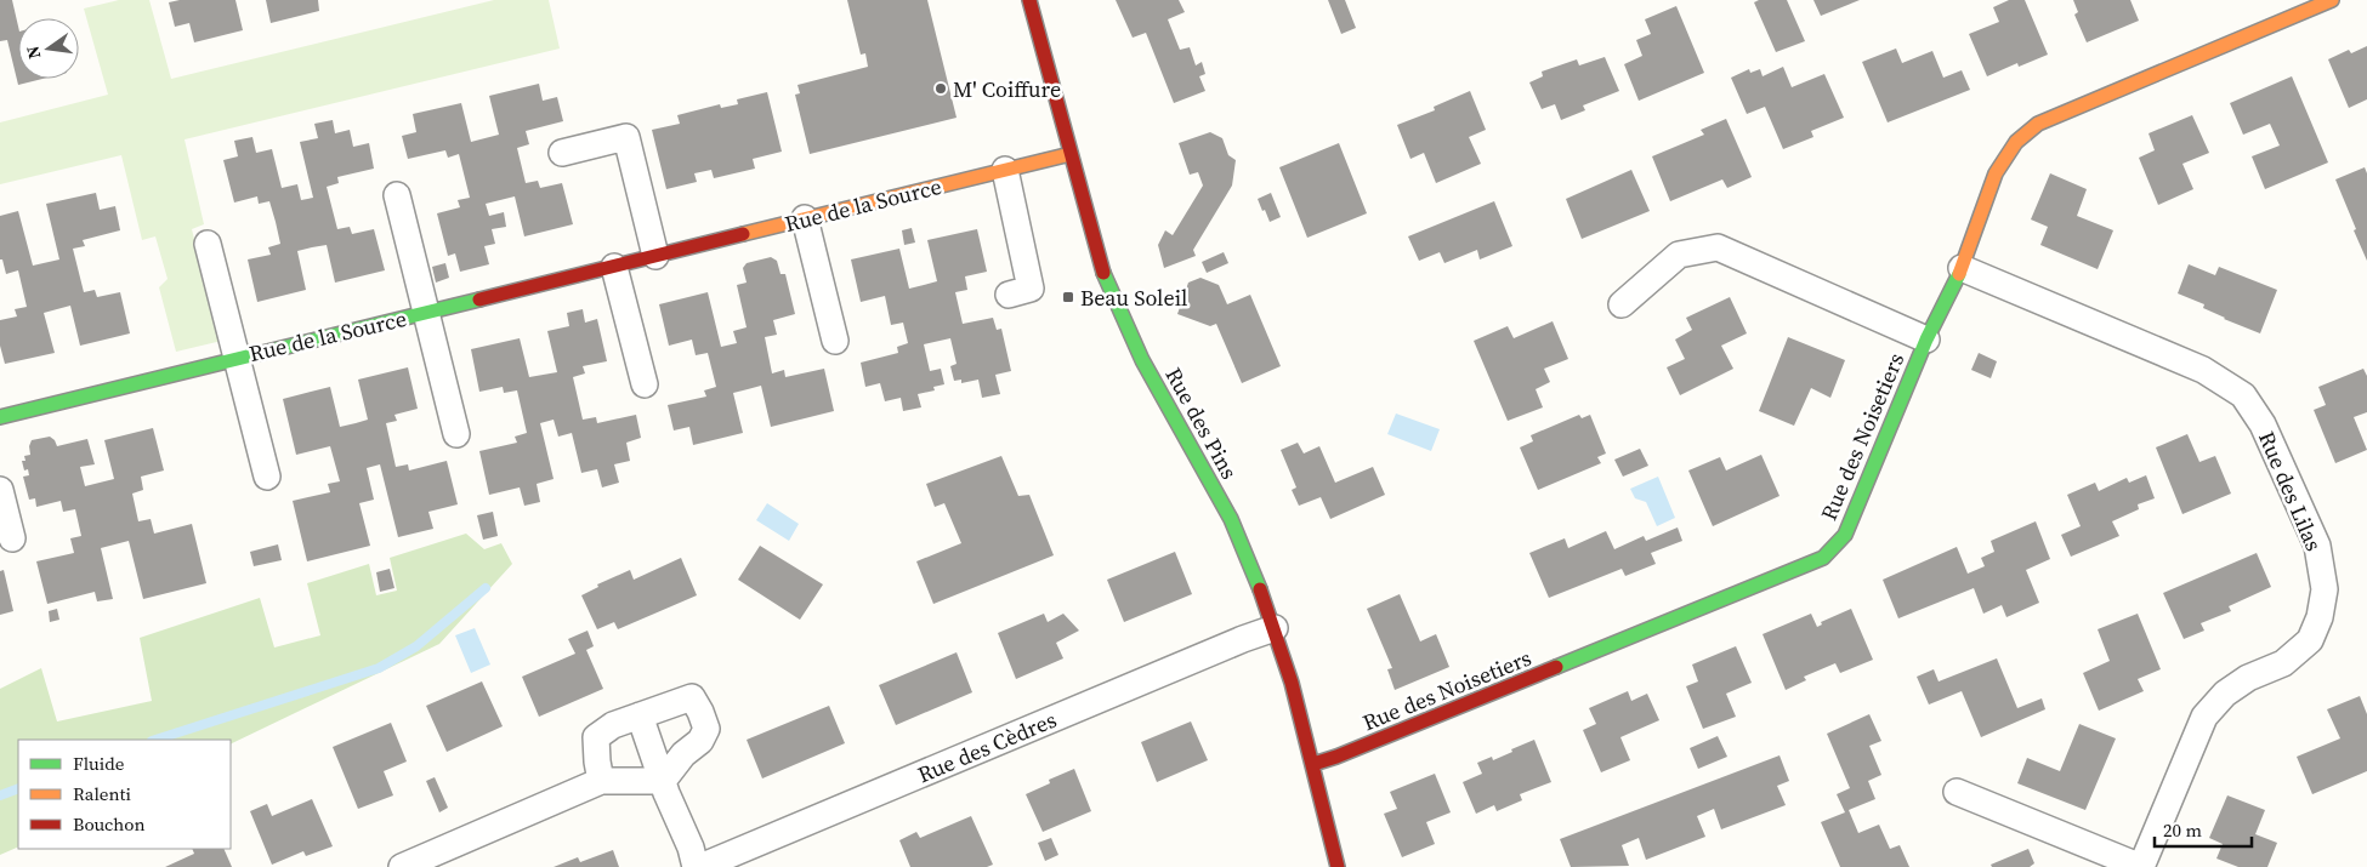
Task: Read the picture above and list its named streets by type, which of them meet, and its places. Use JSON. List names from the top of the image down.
{
  "streets": {
    "street": [
      "Rue de la Source",
      "Rue des Pins",
      "Rue des Noisetiers",
      "Rue des Lilas",
      "Rue des Cèdres"
    ]
  },
  "crossings": [
    ["Rue de la Source", "Rue des Pins"],
    ["Rue des Pins", "Rue des Noisetiers"],
    ["Rue des Pins", "Rue des Cèdres"],
    ["Rue des Noisetiers", "Rue des Lilas"]
  ],
  "places": {
    "other": ["M' Coiffure"],
    "transit": ["Beau Soleil"]
  },
  "legend": ["Fluide", "Ralenti", "Bouchon"],
  "scale_bar": "20 m",
  "north": "left"
}
